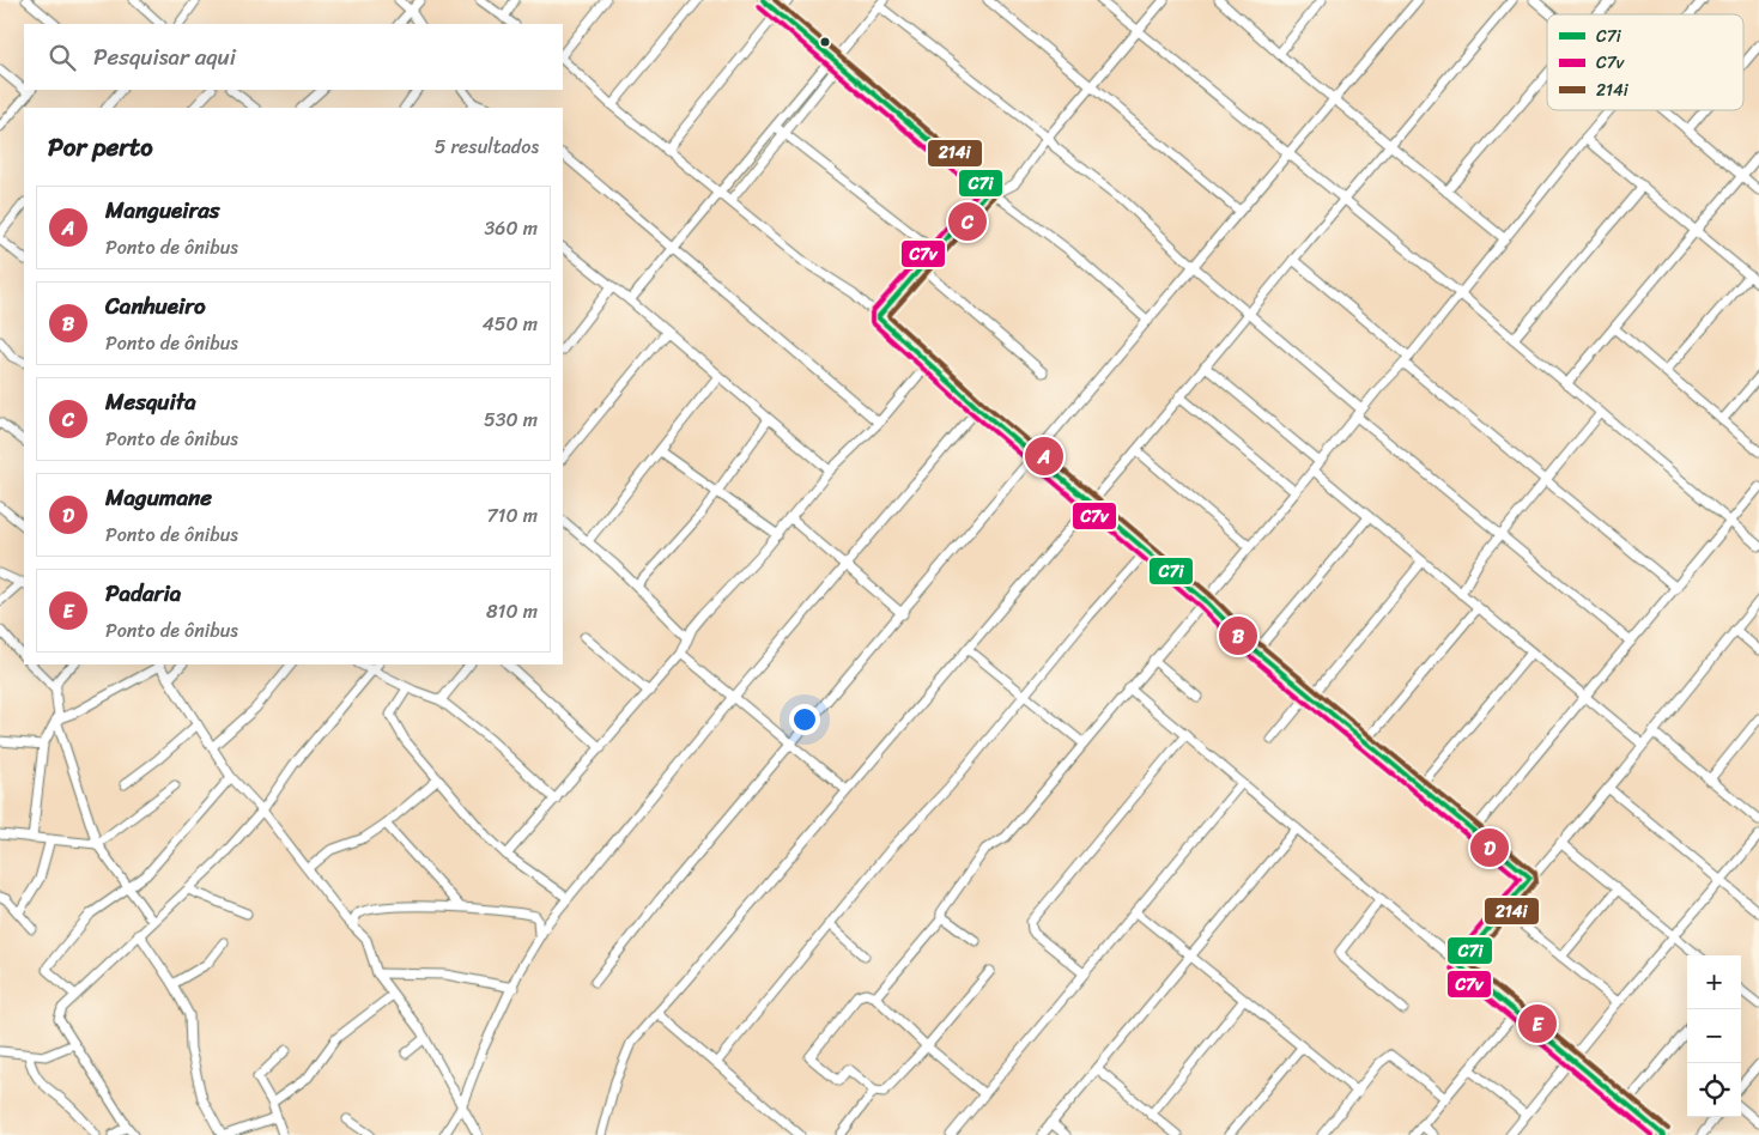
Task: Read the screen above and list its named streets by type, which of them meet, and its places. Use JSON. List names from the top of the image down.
{
  "lines": ["transit line C7i", "transit line 214i", "transit line C7v"],
  "legend": ["C7i", "C7v", "214i"],
  "page": {
    "search": "Pesquisar aqui",
    "heading": ["Por perto", "5 resultados"],
    "list": [
      {
        "mark": "A",
        "name": "Mangueiras",
        "note": "Ponto de ônibus",
        "value": "360 m"
      },
      {
        "mark": "B",
        "name": "Canhueiro",
        "note": "Ponto de ônibus",
        "value": "450 m"
      },
      {
        "mark": "C",
        "name": "Mesquita",
        "note": "Ponto de ônibus",
        "value": "530 m"
      },
      {
        "mark": "D",
        "name": "Magumane",
        "note": "Ponto de ônibus",
        "value": "710 m"
      },
      {
        "mark": "E",
        "name": "Padaria",
        "note": "Ponto de ônibus",
        "value": "810 m"
      }
    ],
    "pins": [
      "C",
      "A",
      "B",
      "D",
      "E"
    ],
    "map_buttons": ["+", "−"]
  }
}
